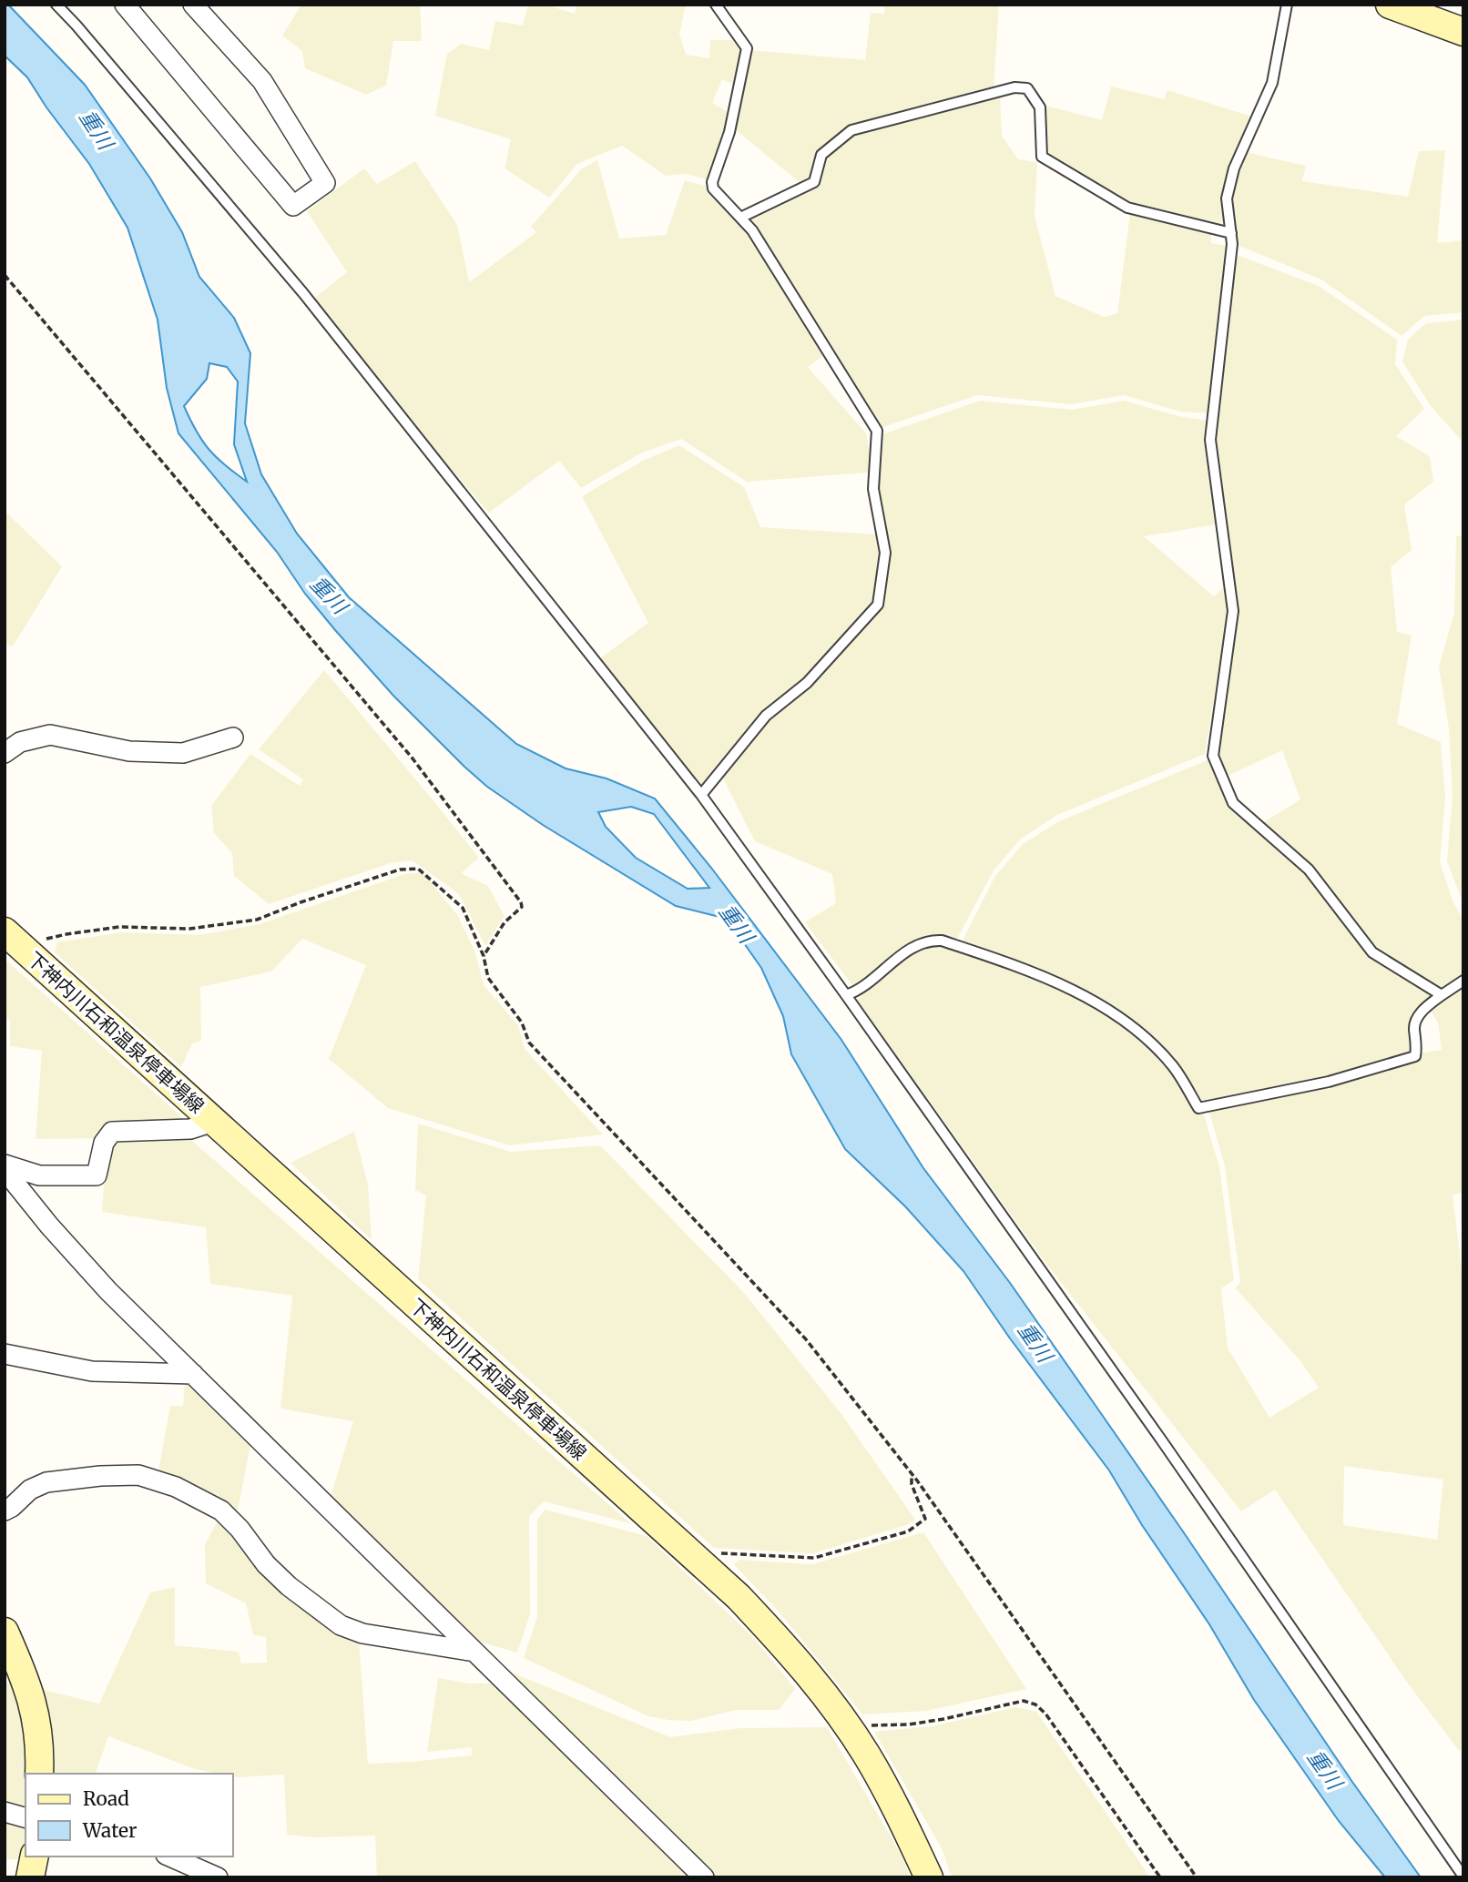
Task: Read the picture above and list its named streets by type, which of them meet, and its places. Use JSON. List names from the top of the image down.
{
  "streets": {
    "main road": ["下神内川石和温泉停車場線"]
  },
  "water": ["重川"],
  "legend": ["Road", "Water"]
}
